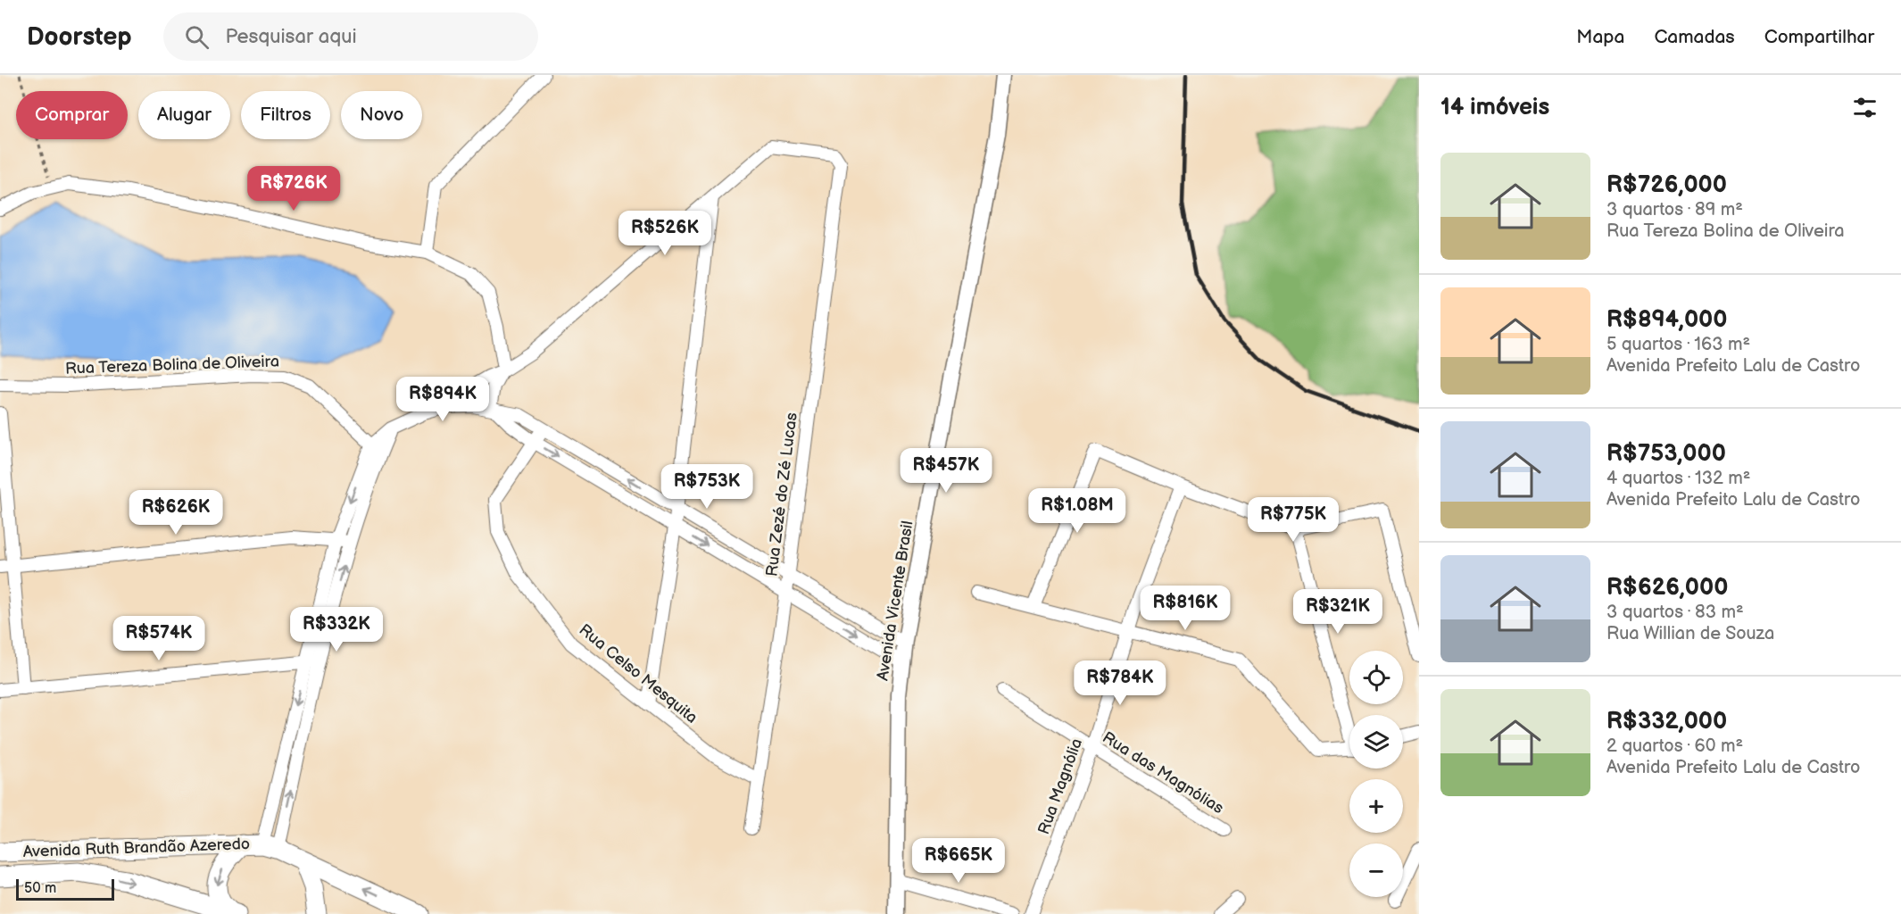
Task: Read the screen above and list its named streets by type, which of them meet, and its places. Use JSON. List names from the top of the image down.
{
  "streets": {
    "main road": ["Avenida Ruth Brandão Azeredo"],
    "street": [
      "Rua Tereza Bolina de Oliveira",
      "Rua Zezé do Zé Lucas",
      "Avenida Vicente Brasil",
      "Rua Celso Mesquita",
      "Rua das Magnólias",
      "Rua Magnólia"
    ]
  },
  "crossings": [
    ["Rua Zezé do Zé Lucas", "Rua Celso Mesquita"],
    ["Rua das Magnólias", "Rua Magnólia"]
  ],
  "scale_bar": "50 m",
  "page": {
    "header": "Doorstep",
    "search": "Pesquisar aqui",
    "nav": ["Mapa", "Camadas", "Compartilhar"],
    "heading": "14 imóveis",
    "chip": [
      "Comprar",
      "Alugar",
      "Filtros",
      "Novo"
    ],
    "list": [
      {
        "name": "R$726,000",
        "note": "3 quartos · 89 m² · Rua Tereza Bolina de Oliveira"
      },
      {
        "name": "R$894,000",
        "note": "5 quartos · 163 m² · Avenida Prefeito Lalu de Castro"
      },
      {
        "name": "R$753,000",
        "note": "4 quartos · 132 m² · Avenida Prefeito Lalu de Castro"
      },
      {
        "name": "R$626,000",
        "note": "3 quartos · 83 m² · Rua Willian de Souza"
      },
      {
        "name": "R$332,000",
        "note": "2 quartos · 60 m² · Avenida Prefeito Lalu de Castro"
      }
    ],
    "price": [
      "R$726K",
      "R$526K",
      "R$894K",
      "R$457K",
      "R$753K",
      "R$1.08M",
      "R$626K",
      "R$775K",
      "R$816K",
      "R$321K",
      "R$332K",
      "R$574K",
      "R$784K",
      "R$665K"
    ],
    "map_buttons": ["+", "−"],
    "scale": "50 m"
  }
}
